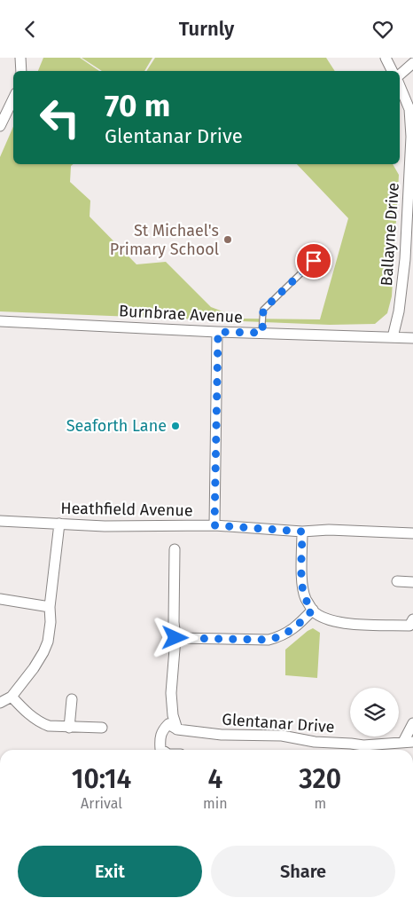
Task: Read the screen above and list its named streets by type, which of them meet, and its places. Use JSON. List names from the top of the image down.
{
  "streets": {
    "street": [
      "Ballayne Drive",
      "Burnbrae Avenue",
      "Heathfield Avenue",
      "Glentanar Drive"
    ]
  },
  "crossings": [
    ["Ballayne Drive", "Burnbrae Avenue"]
  ],
  "places": ["St Michael's Primary School", "Seaforth Lane"],
  "page": {
    "header": "Turnly",
    "turn": ["70 m", "Glentanar Drive"],
    "eta": [
      "10:14",
      "Arrival",
      "4",
      "min",
      "320",
      "m"
    ],
    "buttons": ["Exit", "Share"]
  }
}
